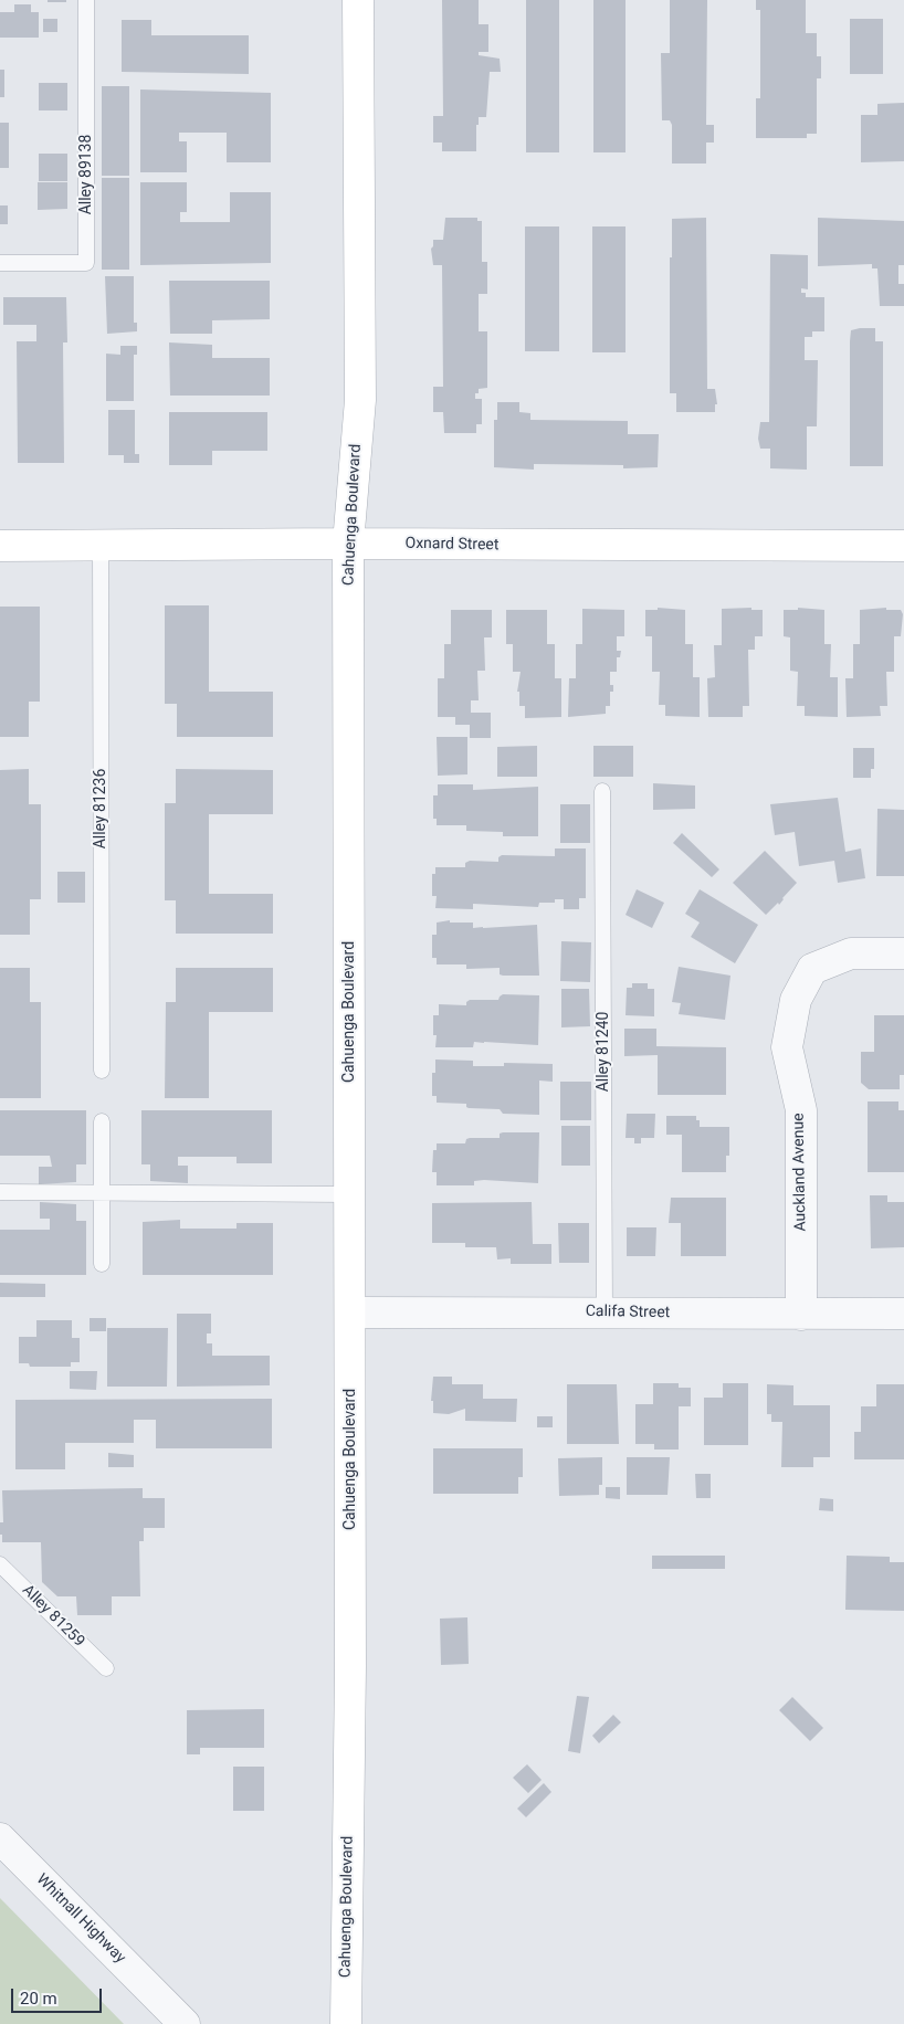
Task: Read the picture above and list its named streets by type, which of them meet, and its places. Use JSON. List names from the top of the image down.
{
  "streets": {
    "main road": ["Cahuenga Boulevard", "Oxnard Street"],
    "street": ["Auckland Avenue", "Califa Street", "Whitnall Highway"],
    "lane": [
      "Alley 89138",
      "Alley 81236",
      "Alley 81240",
      "Alley 81259"
    ]
  },
  "crossings": [
    ["Cahuenga Boulevard", "Oxnard Street"],
    ["Cahuenga Boulevard", "Califa Street"],
    ["Oxnard Street", "Alley 81236"],
    ["Alley 81240", "Califa Street"],
    ["Auckland Avenue", "Califa Street"]
  ],
  "scale_bar": "20 m"
}
